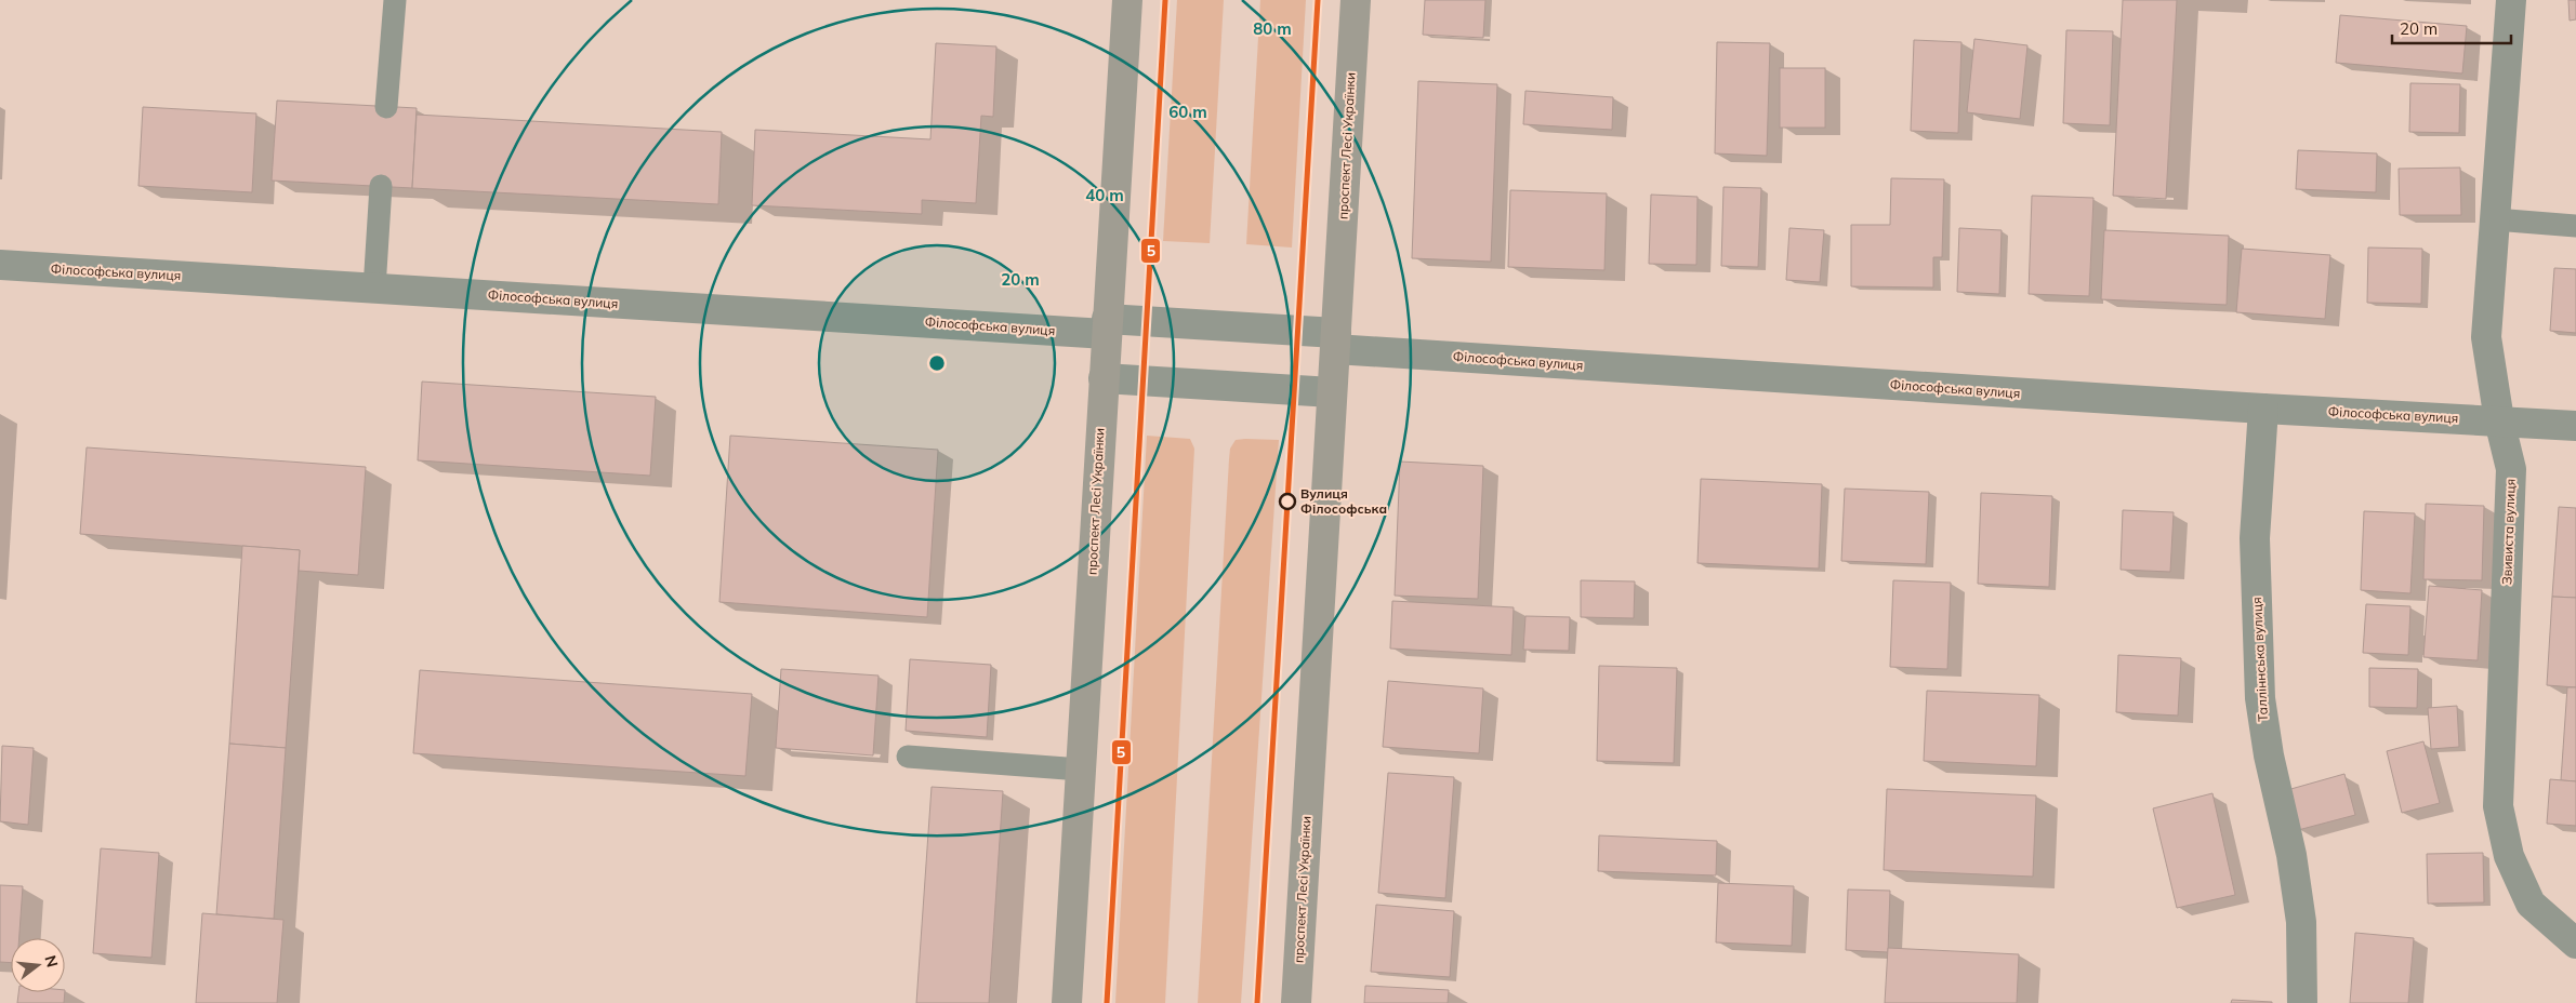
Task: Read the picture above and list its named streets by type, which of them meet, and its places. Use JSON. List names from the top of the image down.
{
  "streets": {
    "main road": ["проспект Лесі Українки"],
    "street": ["Філософська вулиця", "Звивиста вулиця", "Талліннська вулиця"]
  },
  "crossings": [
    ["проспект Лесі Українки", "Філософська вулиця"],
    ["Філософська вулиця", "Звивиста вулиця"],
    ["Філософська вулиця", "Талліннська вулиця"]
  ],
  "places": ["Вулиця Філософська"],
  "lines": ["transit line 5"],
  "scale_bar": "20 m",
  "north": "right",
  "rings": [
    "80 m",
    "60 m",
    "40 m",
    "20 m"
  ]
}
